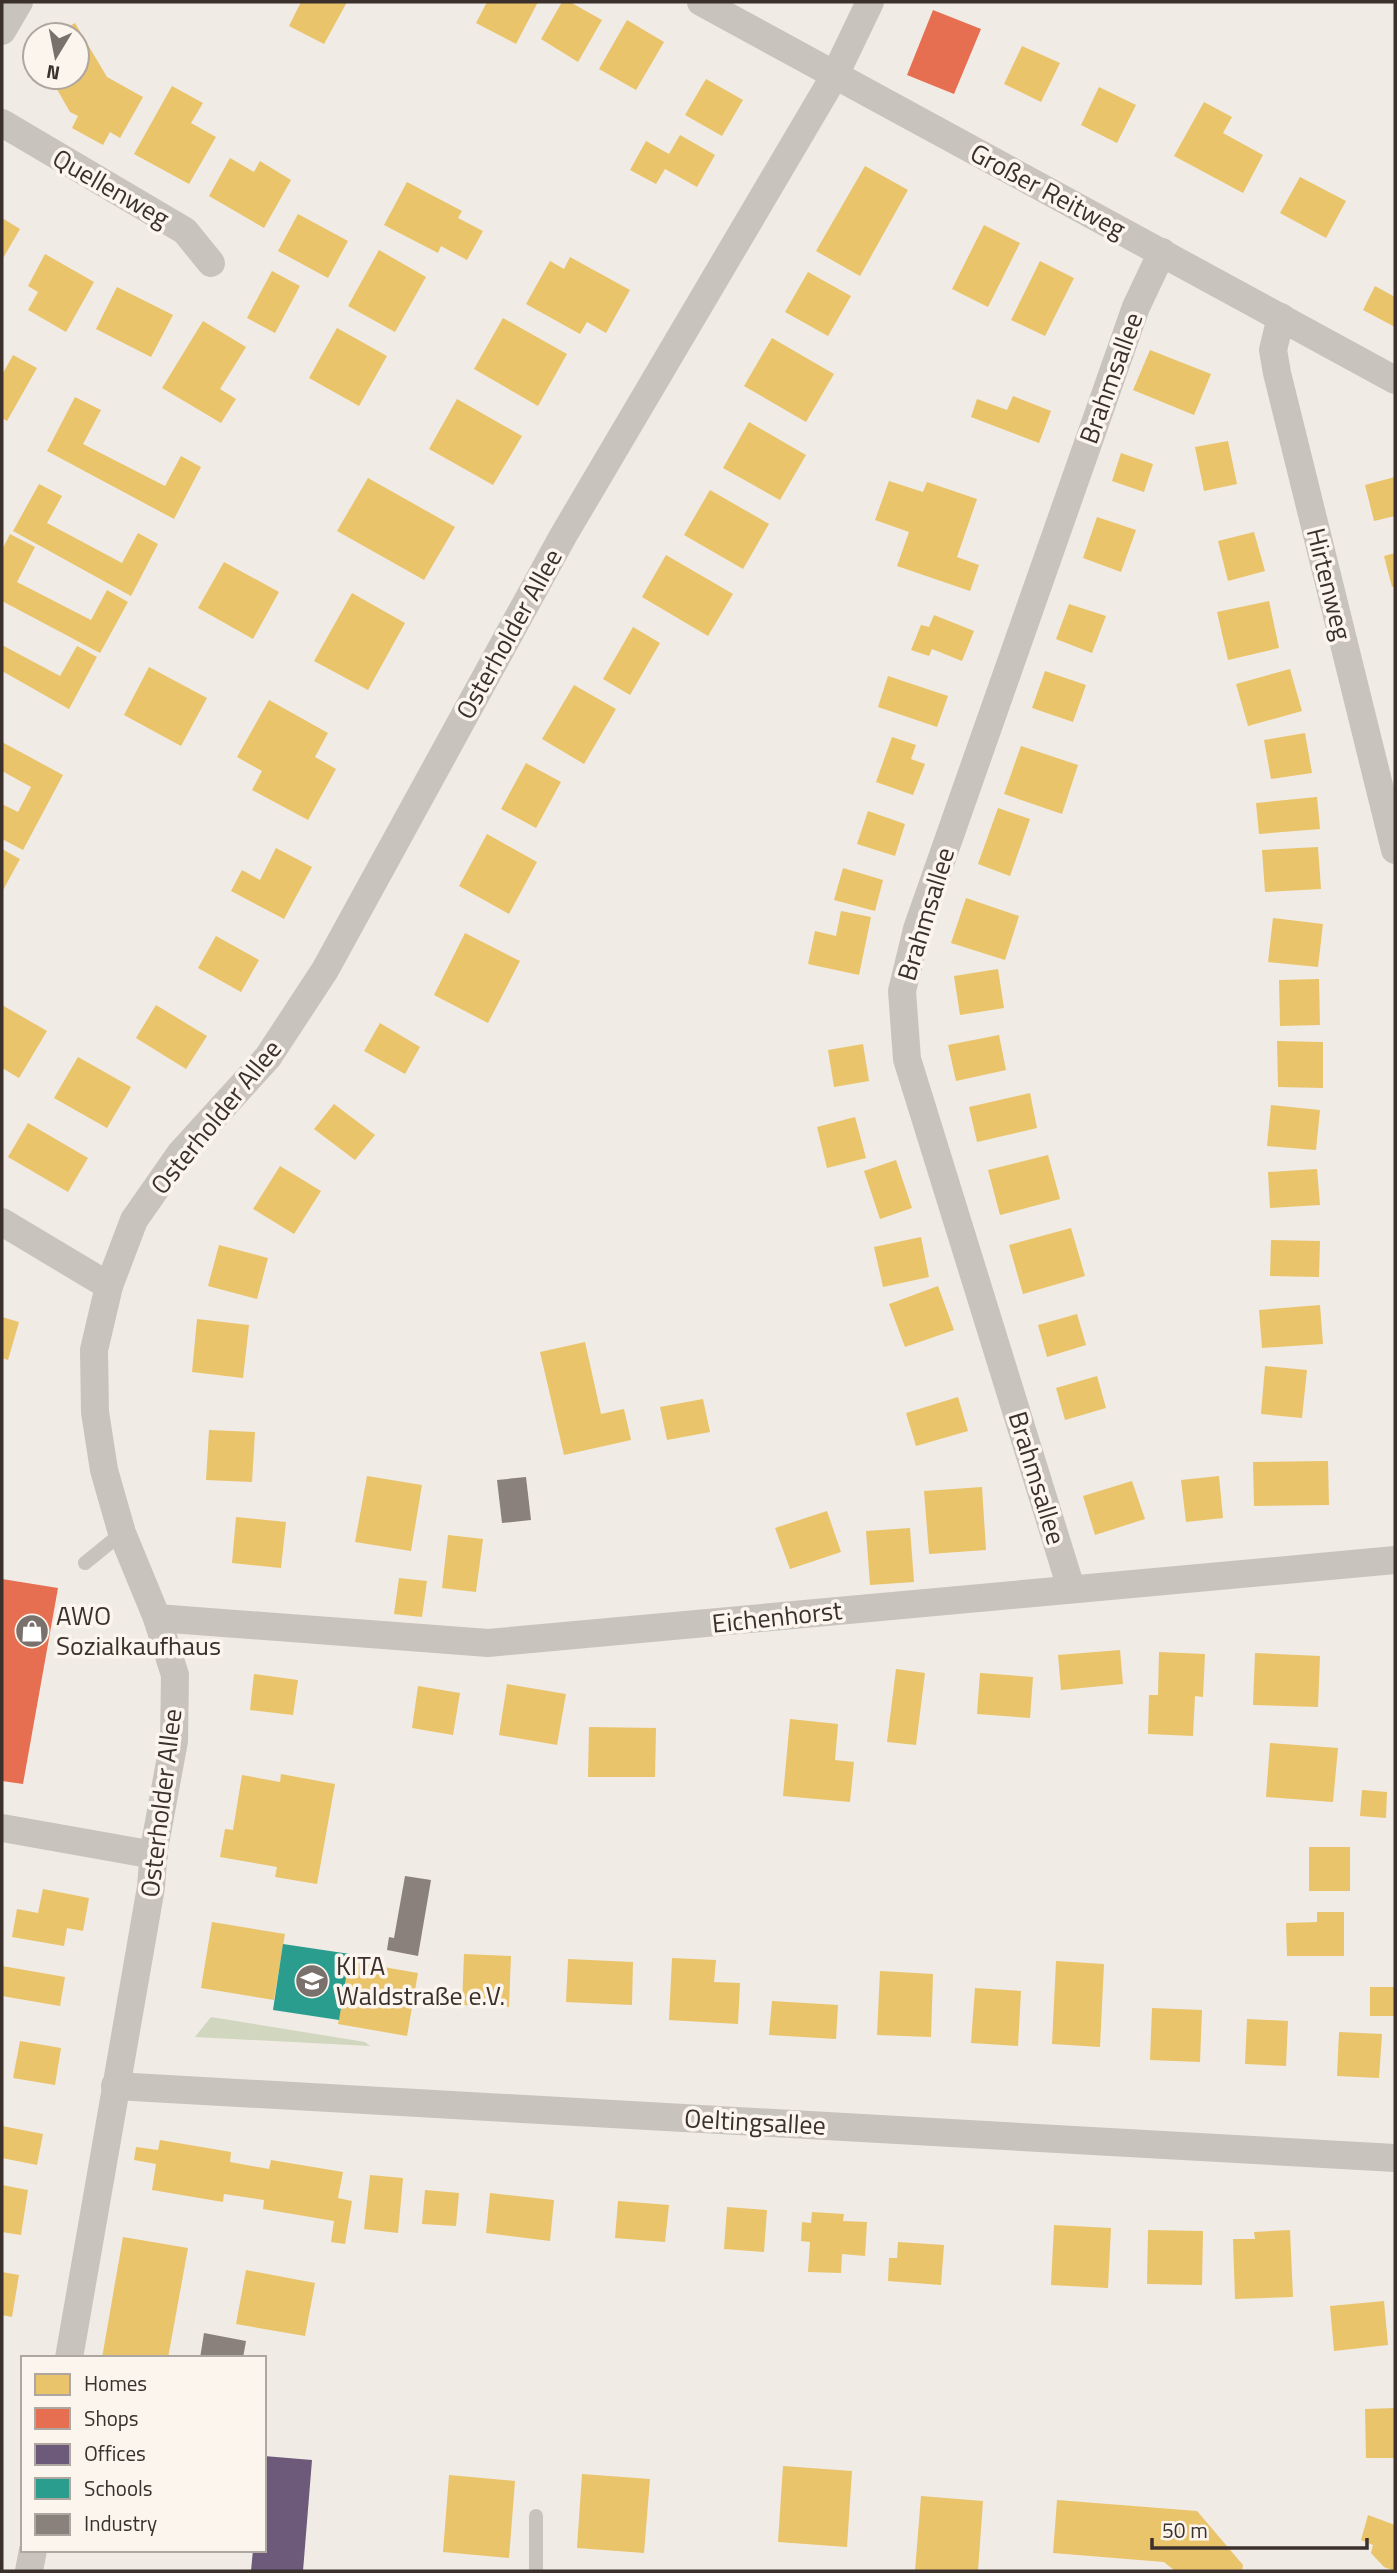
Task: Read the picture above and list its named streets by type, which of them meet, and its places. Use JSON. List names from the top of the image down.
{
  "streets": {
    "street": [
      "Quellenweg",
      "Großer Reitweg",
      "Brahmsallee",
      "Hirtenweg",
      "Osterholder Allee",
      "Eichenhorst",
      "Oeltingsallee"
    ]
  },
  "crossings": [
    ["Großer Reitweg", "Brahmsallee"],
    ["Großer Reitweg", "Hirtenweg"],
    ["Großer Reitweg", "Osterholder Allee"],
    ["Brahmsallee", "Eichenhorst"],
    ["Osterholder Allee", "Eichenhorst"],
    ["Osterholder Allee", "Oeltingsallee"]
  ],
  "places": {
    "shop": ["AWO Sozialkaufhaus"],
    "school or university": ["KITA Waldstraße e.V."]
  },
  "legend": [
    "Homes",
    "Shops",
    "Offices",
    "Schools",
    "Industry"
  ],
  "scale_bar": "50 m",
  "north": "bottom"
}
